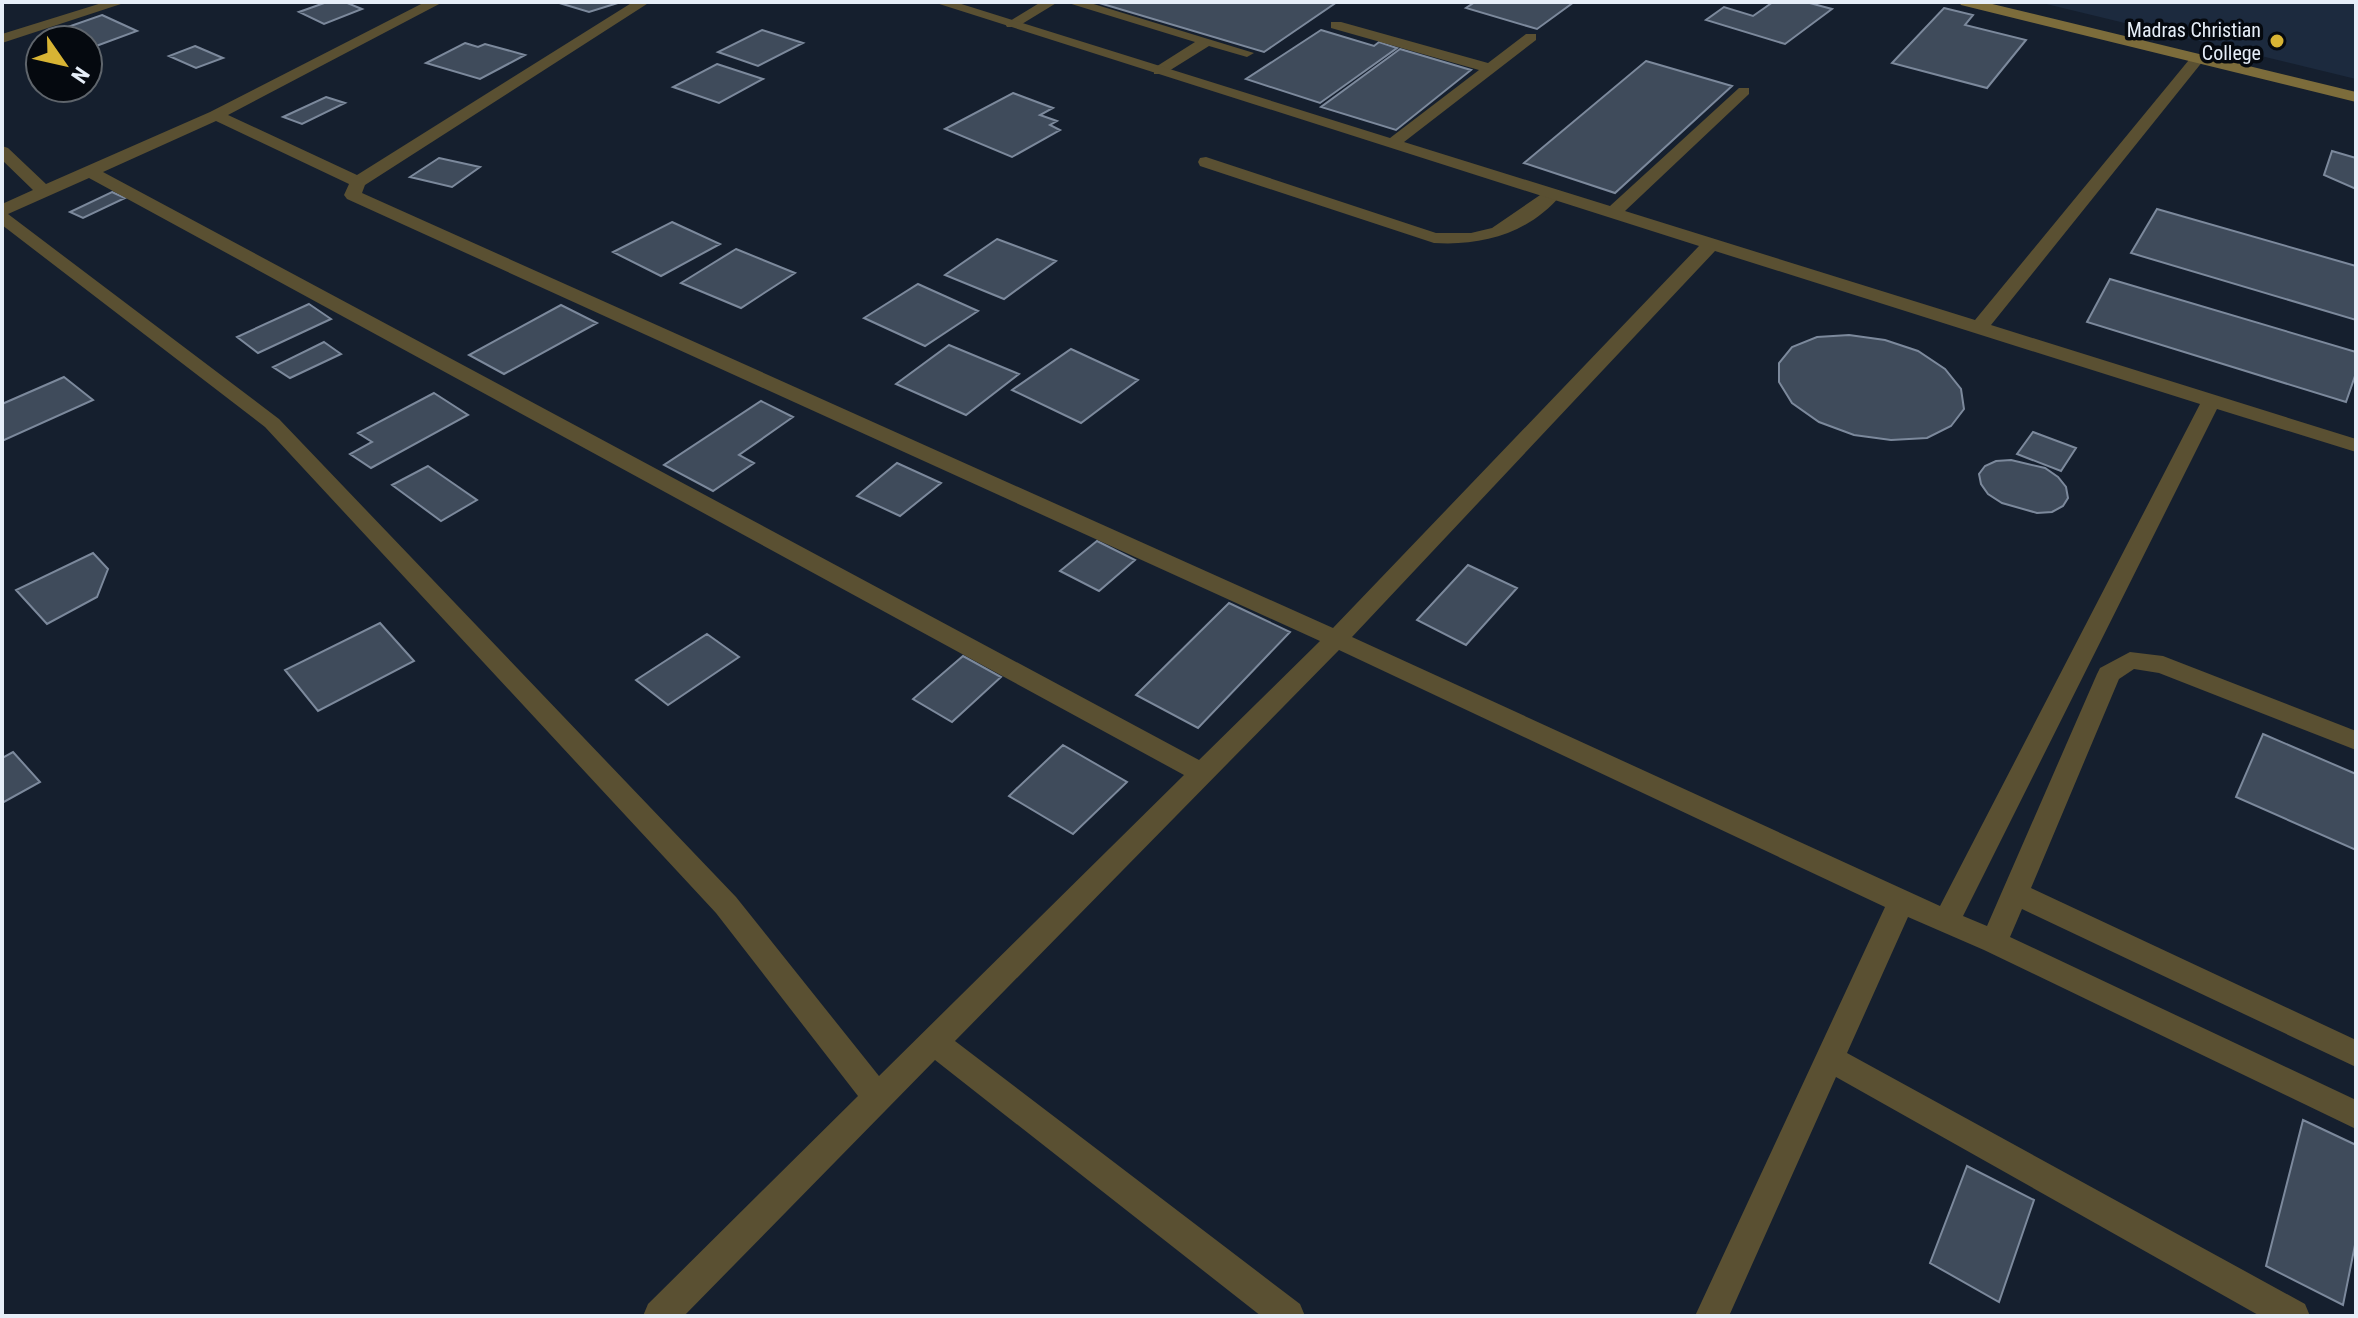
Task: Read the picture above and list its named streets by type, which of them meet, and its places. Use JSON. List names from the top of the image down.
{
  "places": ["Madras Christian College"],
  "north": "bottom right"
}
